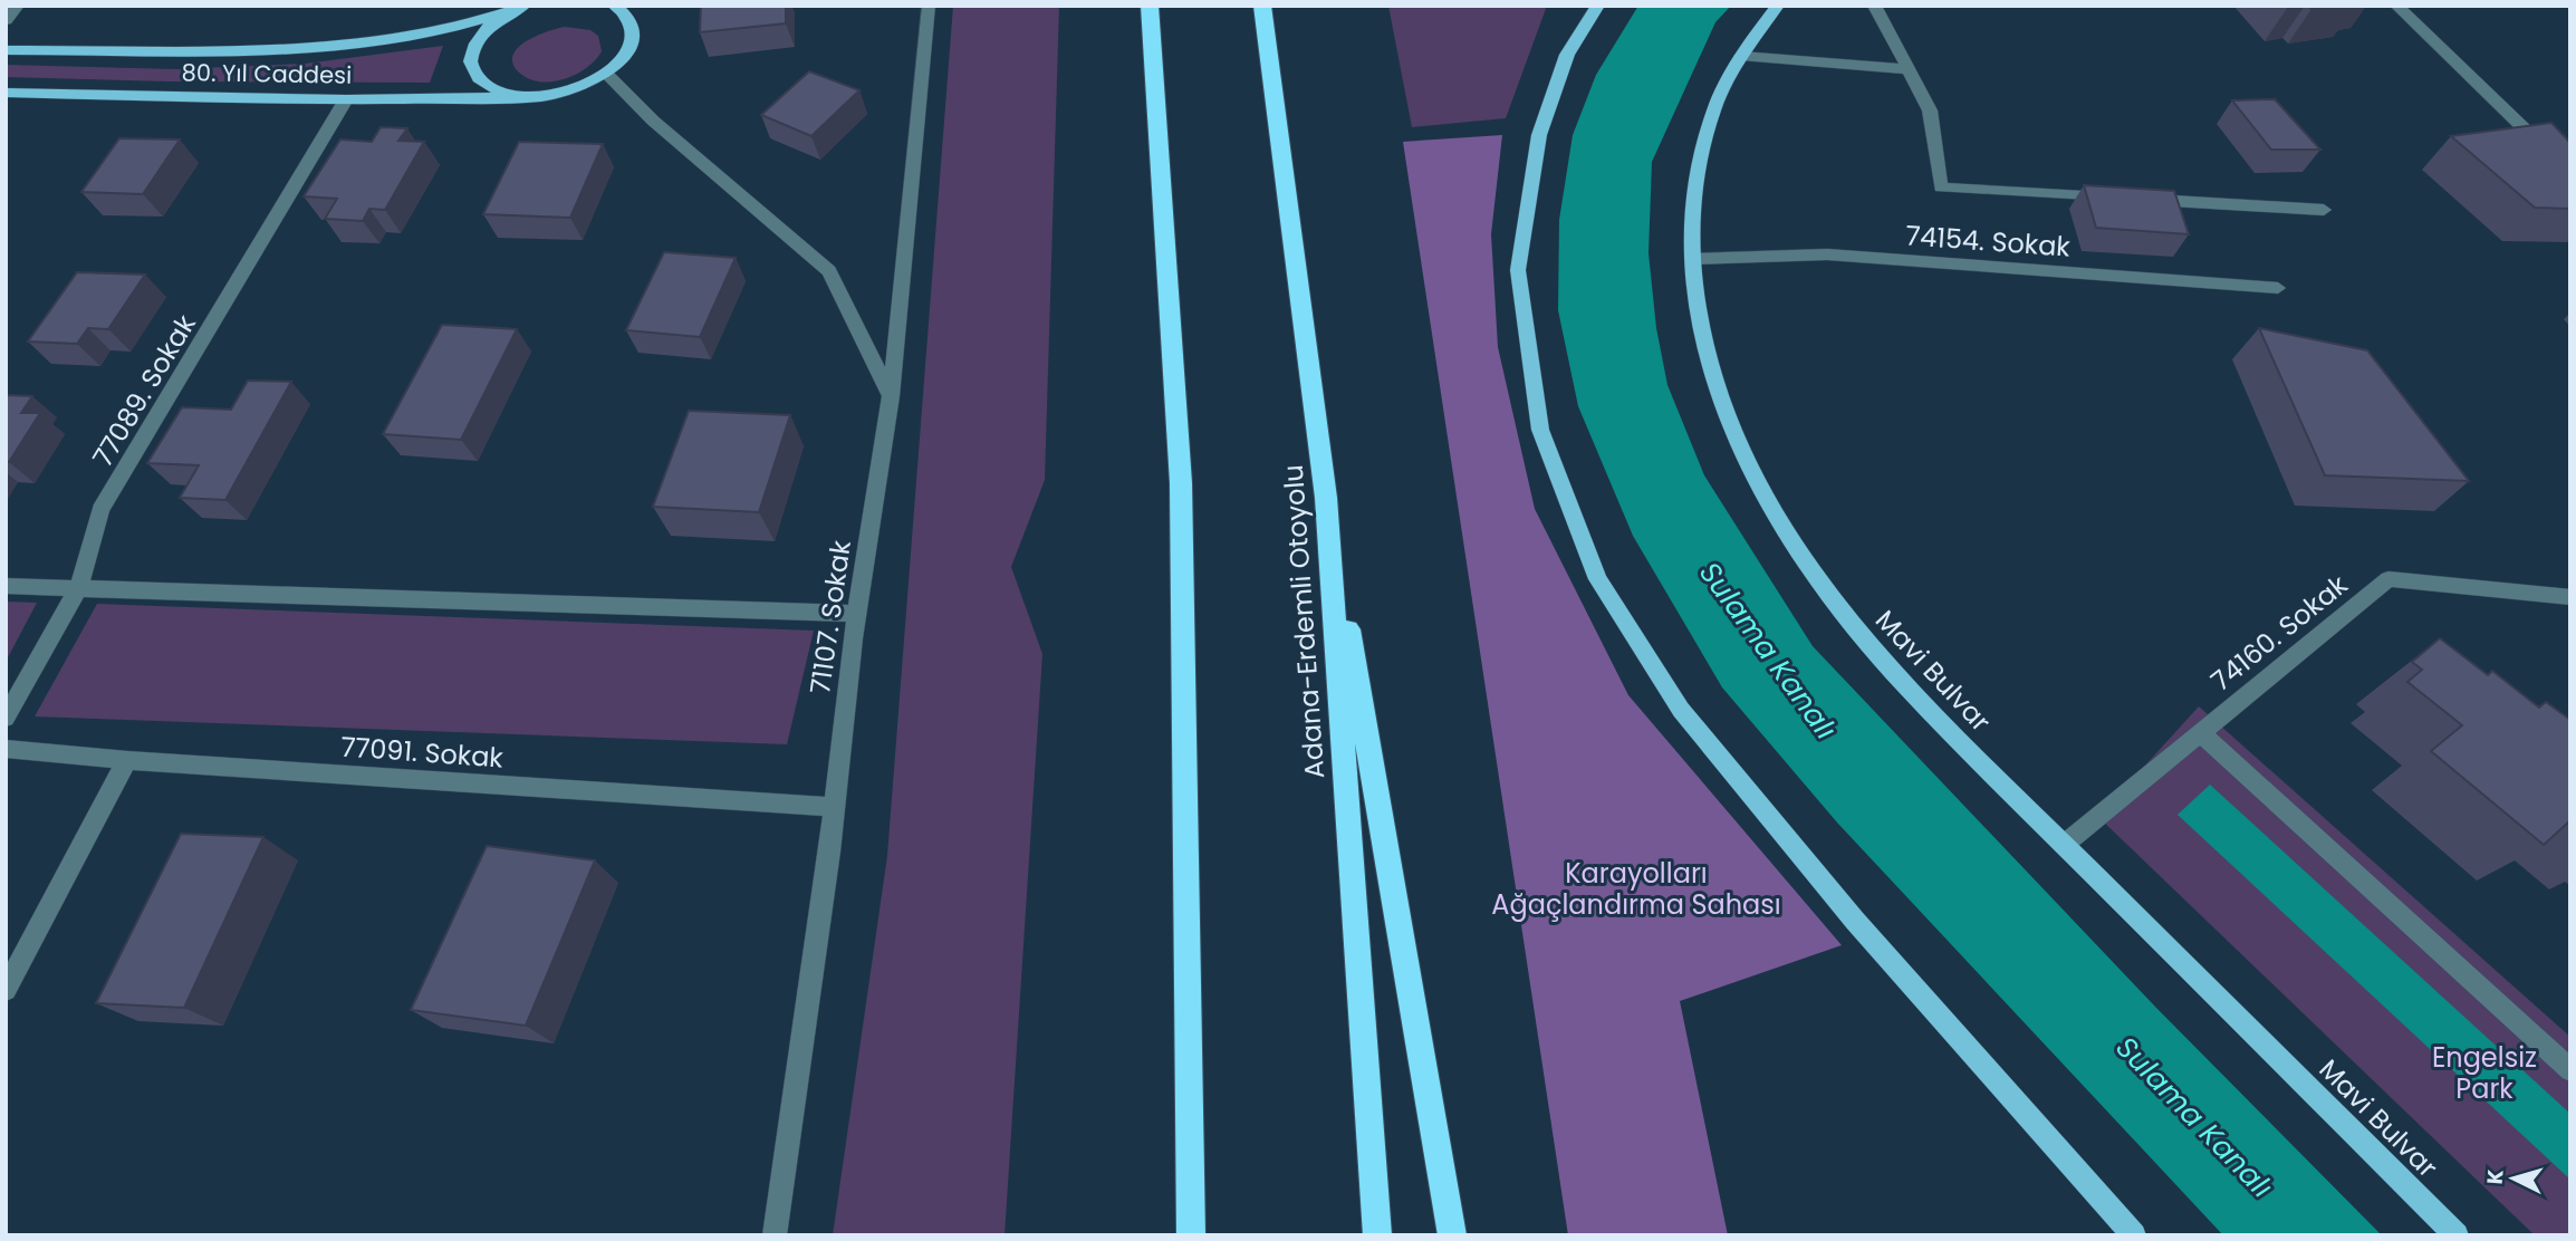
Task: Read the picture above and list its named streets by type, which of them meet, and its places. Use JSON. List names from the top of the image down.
{
  "streets": {
    "highway": ["Adana-Erdemli Otoyolu"],
    "main road": ["80. Yıl Caddesi", "Mavi Bulvar"],
    "street": [
      "74154. Sokak",
      "77089. Sokak",
      "71107. Sokak",
      "74160. Sokak",
      "77091. Sokak"
    ]
  },
  "crossings": [
    ["80. Yıl Caddesi", "77089. Sokak"],
    ["74154. Sokak", "Mavi Bulvar"],
    ["71107. Sokak", "77091. Sokak"],
    ["74160. Sokak", "Mavi Bulvar"]
  ],
  "water": ["Sulama Kanalı"],
  "parks": ["Karayolları Ağaçlandırma Sahası", "Engelsiz Park"],
  "north": "left"
}
